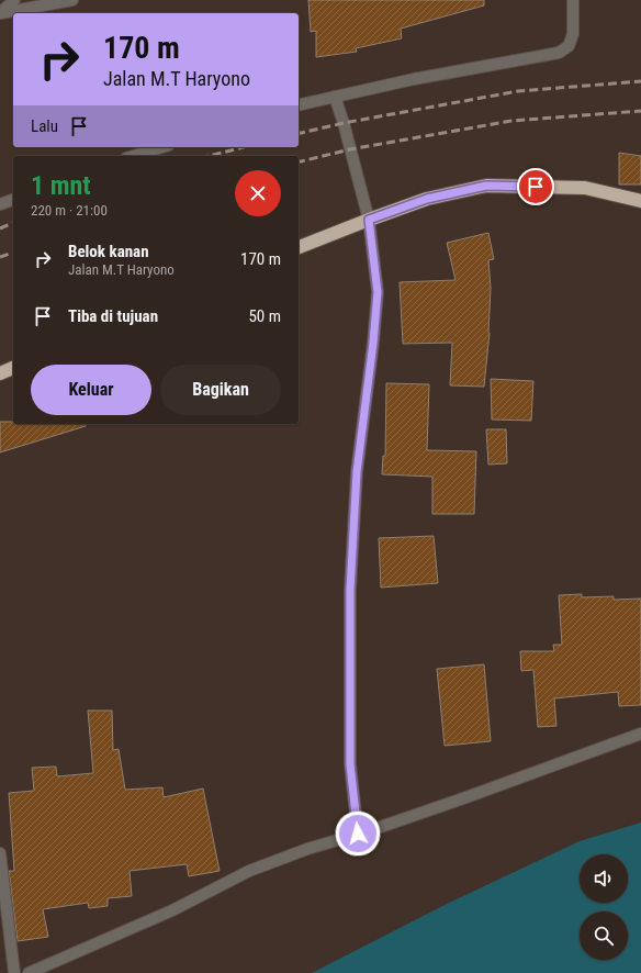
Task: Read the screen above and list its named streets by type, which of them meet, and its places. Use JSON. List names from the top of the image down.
{
  "page": {
    "turn": ["170 m", "Jalan M.T Haryono"],
    "then": "Lalu",
    "heading": ["1 mnt", "220 m · 21:00"],
    "list": [
      {
        "name": "Belok kanan",
        "note": "Jalan M.T Haryono",
        "value": "170 m"
      },
      {
        "name": "Tiba di tujuan",
        "value": "50 m"
      }
    ],
    "buttons": ["Keluar", "Bagikan"]
  }
}
